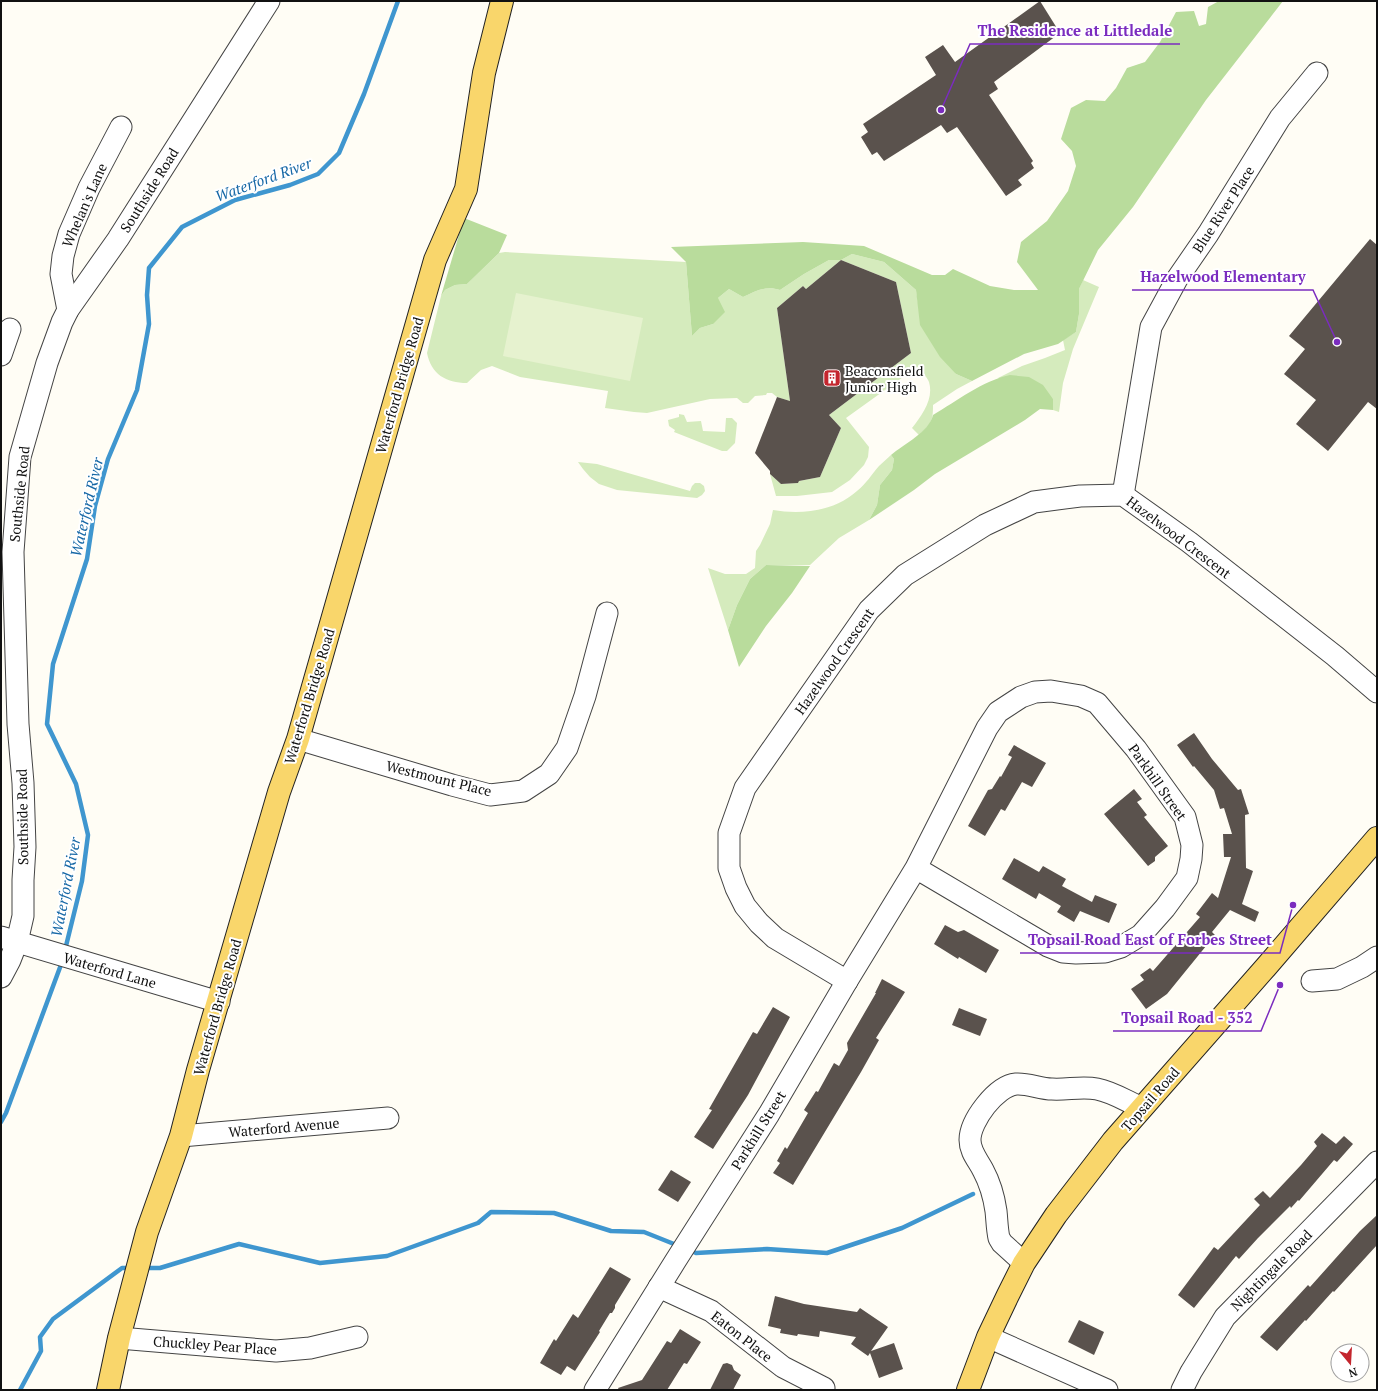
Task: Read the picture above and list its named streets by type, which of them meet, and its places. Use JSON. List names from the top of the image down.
{
  "streets": {
    "main road": ["Waterford Bridge Road", "Topsail Road"],
    "street": [
      "Southside Road",
      "Whelan's Lane",
      "Blue River Place",
      "Hazelwood Crescent",
      "Westmount Place",
      "Parkhill Street",
      "Waterford Lane",
      "Waterford Avenue",
      "Nightingale Road",
      "Eaton Place",
      "Chuckley Pear Place"
    ]
  },
  "crossings": [
    ["Southside Road", "Whelan's Lane"],
    ["Southside Road", "Waterford Lane"],
    ["Blue River Place", "Hazelwood Crescent"],
    ["Waterford Bridge Road", "Westmount Place"],
    ["Waterford Bridge Road", "Waterford Lane"],
    ["Waterford Bridge Road", "Waterford Avenue"],
    ["Waterford Bridge Road", "Chuckley Pear Place"],
    ["Hazelwood Crescent", "Parkhill Street"],
    ["Parkhill Street", "Eaton Place"]
  ],
  "water": ["Waterford River"],
  "places": {
    "other": [
      "The Residence at Littledale",
      "Hazelwood Elementary",
      "Topsail Road East of Forbes Street",
      "Topsail Road - 352"
    ],
    "building": ["Beaconsfield Junior High"]
  },
  "north": "bottom"
}
